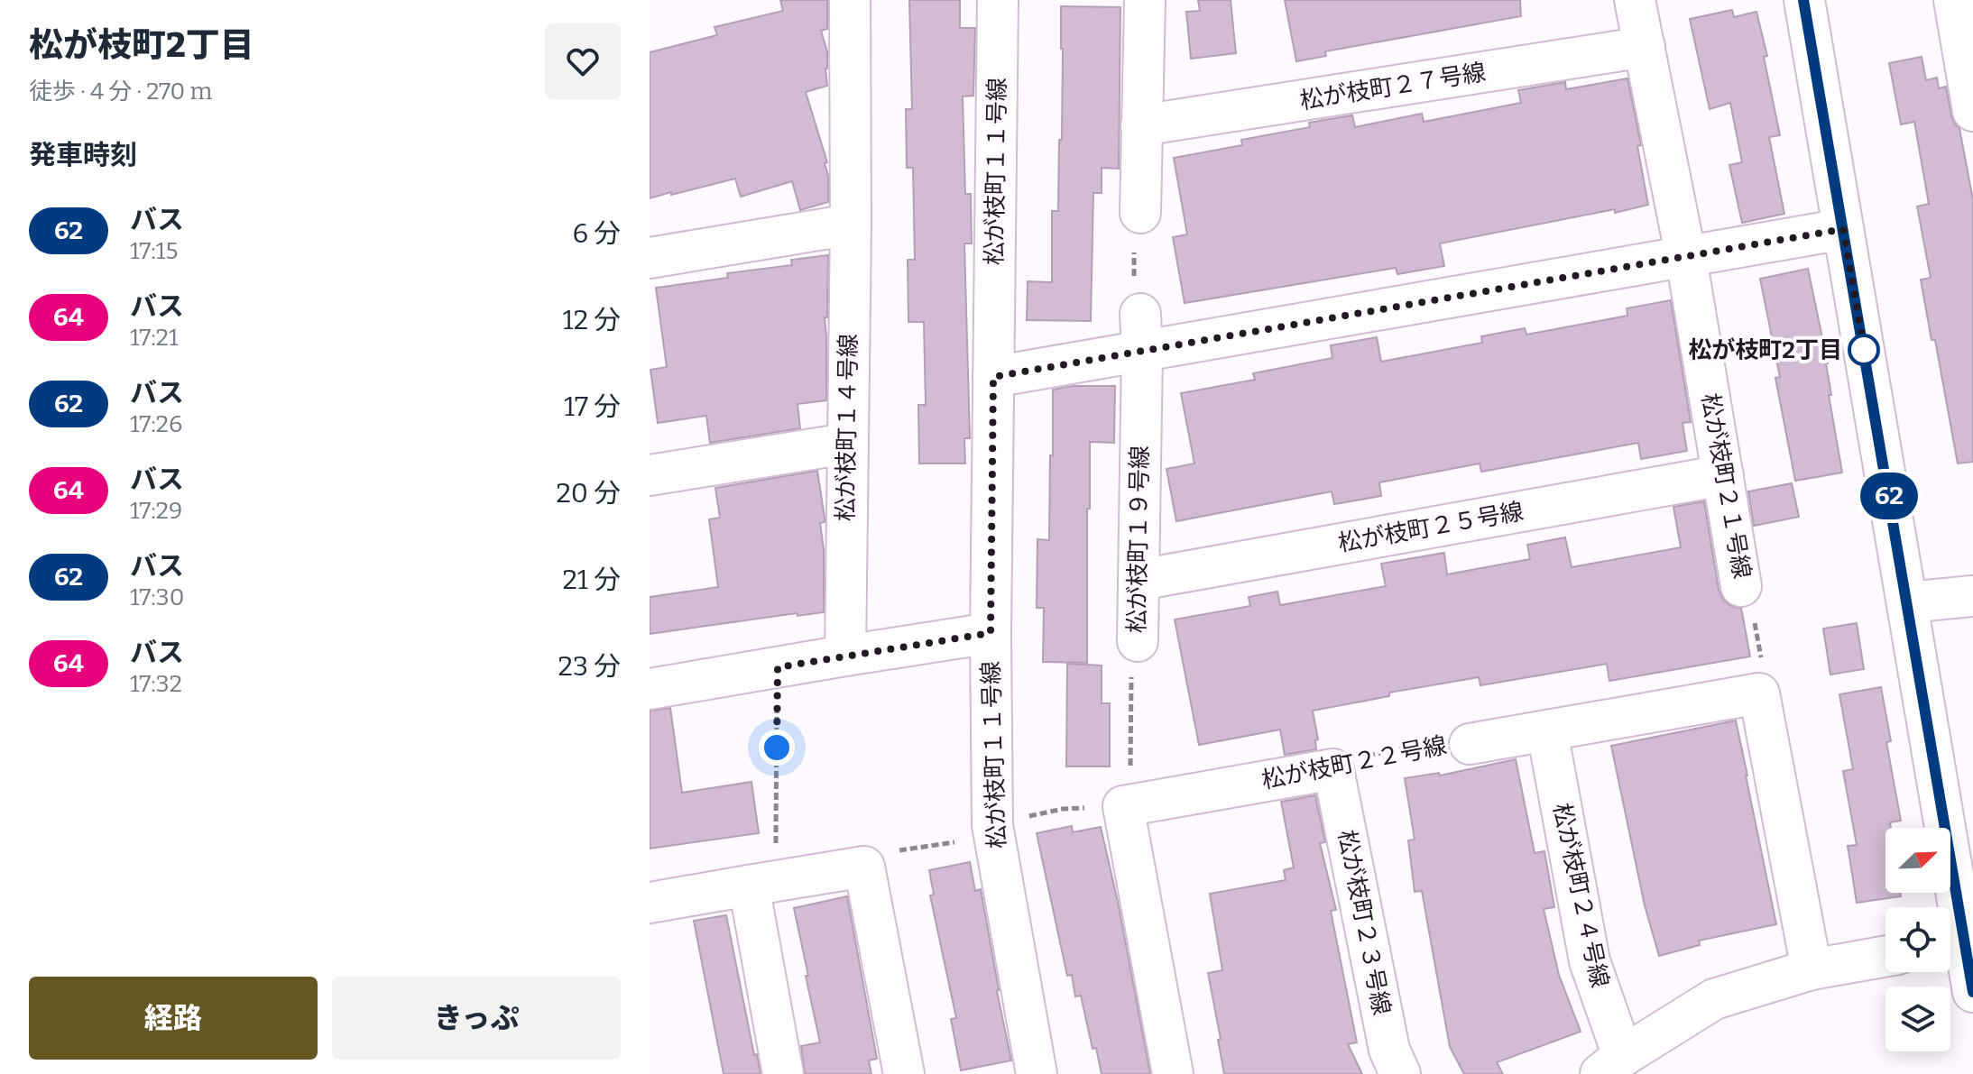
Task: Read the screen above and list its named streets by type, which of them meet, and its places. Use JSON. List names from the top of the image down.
{
  "streets": {
    "street": [
      "松が枝町２７号線",
      "松が枝町１１号線",
      "松が枝町１４号線",
      "松が枝町２１号線",
      "松が枝町２５号線",
      "松が枝町１９号線",
      "松が枝町２２号線",
      "松が枝町２４号線",
      "松が枝町２３号線"
    ]
  },
  "crossings": [
    ["松が枝町２７号線", "松が枝町２１号線"],
    ["松が枝町２１号線", "松が枝町２５号線"],
    ["松が枝町２１号線", "松が枝町２２号線"],
    ["松が枝町２５号線", "松が枝町１９号線"],
    ["松が枝町１９号線", "松が枝町２２号線"],
    ["松が枝町２２号線", "松が枝町２４号線"],
    ["松が枝町２２号線", "松が枝町２３号線"]
  ],
  "places": ["松が枝町2丁目"],
  "lines": ["bus line 62"],
  "north": "top right",
  "page": {
    "heading": [
      ["松が枝町2丁目", "徒歩 · 4 分 · 270 m"],
      "発車時刻"
    ],
    "on_map": "62",
    "list": [
      {
        "mark": "62",
        "name": "バス",
        "note": "17:15",
        "value": "6 分"
      },
      {
        "mark": "64",
        "name": "バス",
        "note": "17:21",
        "value": "12 分"
      },
      {
        "mark": "62",
        "name": "バス",
        "note": "17:26",
        "value": "17 分"
      },
      {
        "mark": "64",
        "name": "バス",
        "note": "17:29",
        "value": "20 分"
      },
      {
        "mark": "62",
        "name": "バス",
        "note": "17:30",
        "value": "21 分"
      },
      {
        "mark": "64",
        "name": "バス",
        "note": "17:32",
        "value": "23 分"
      }
    ],
    "buttons": ["経路", "きっぷ"]
  }
}
